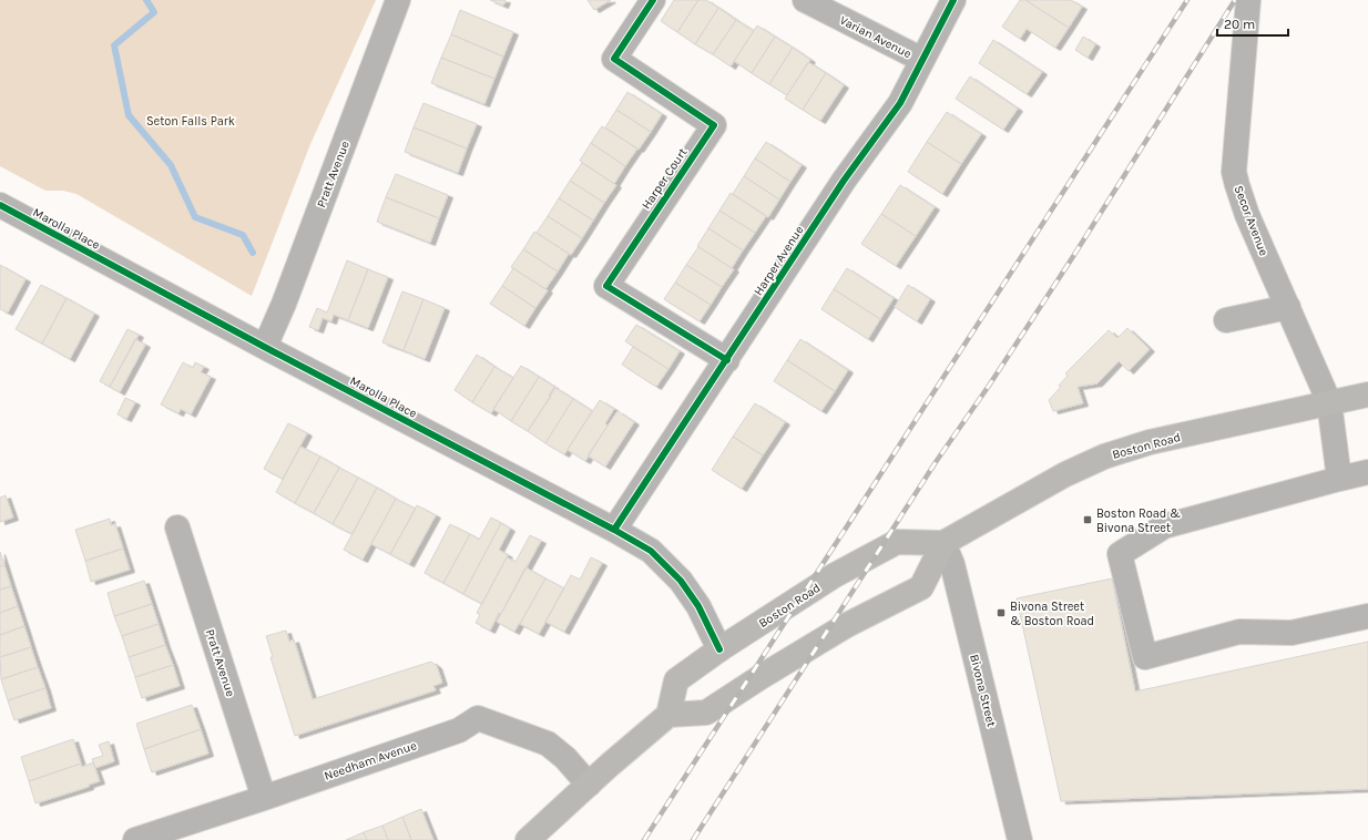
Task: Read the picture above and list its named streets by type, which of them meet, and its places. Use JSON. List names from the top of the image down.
{
  "streets": {
    "main road": ["Boston Road"],
    "street": [
      "Varian Avenue",
      "Pratt Avenue",
      "Harper Court",
      "Secor Avenue",
      "Marolla Place",
      "Harper Avenue",
      "Bivona Street",
      "Needham Avenue"
    ]
  },
  "crossings": [
    ["Varian Avenue", "Harper Avenue"],
    ["Pratt Avenue", "Marolla Place"],
    ["Pratt Avenue", "Needham Avenue"],
    ["Harper Court", "Harper Avenue"],
    ["Secor Avenue", "Boston Road"],
    ["Marolla Place", "Harper Avenue"],
    ["Marolla Place", "Boston Road"],
    ["Boston Road", "Bivona Street"]
  ],
  "parks": ["Seton Falls Park"],
  "places": {
    "transit": ["Boston Road & Bivona Street", "Bivona Street & Boston Road"]
  },
  "scale_bar": "20 m"
}
